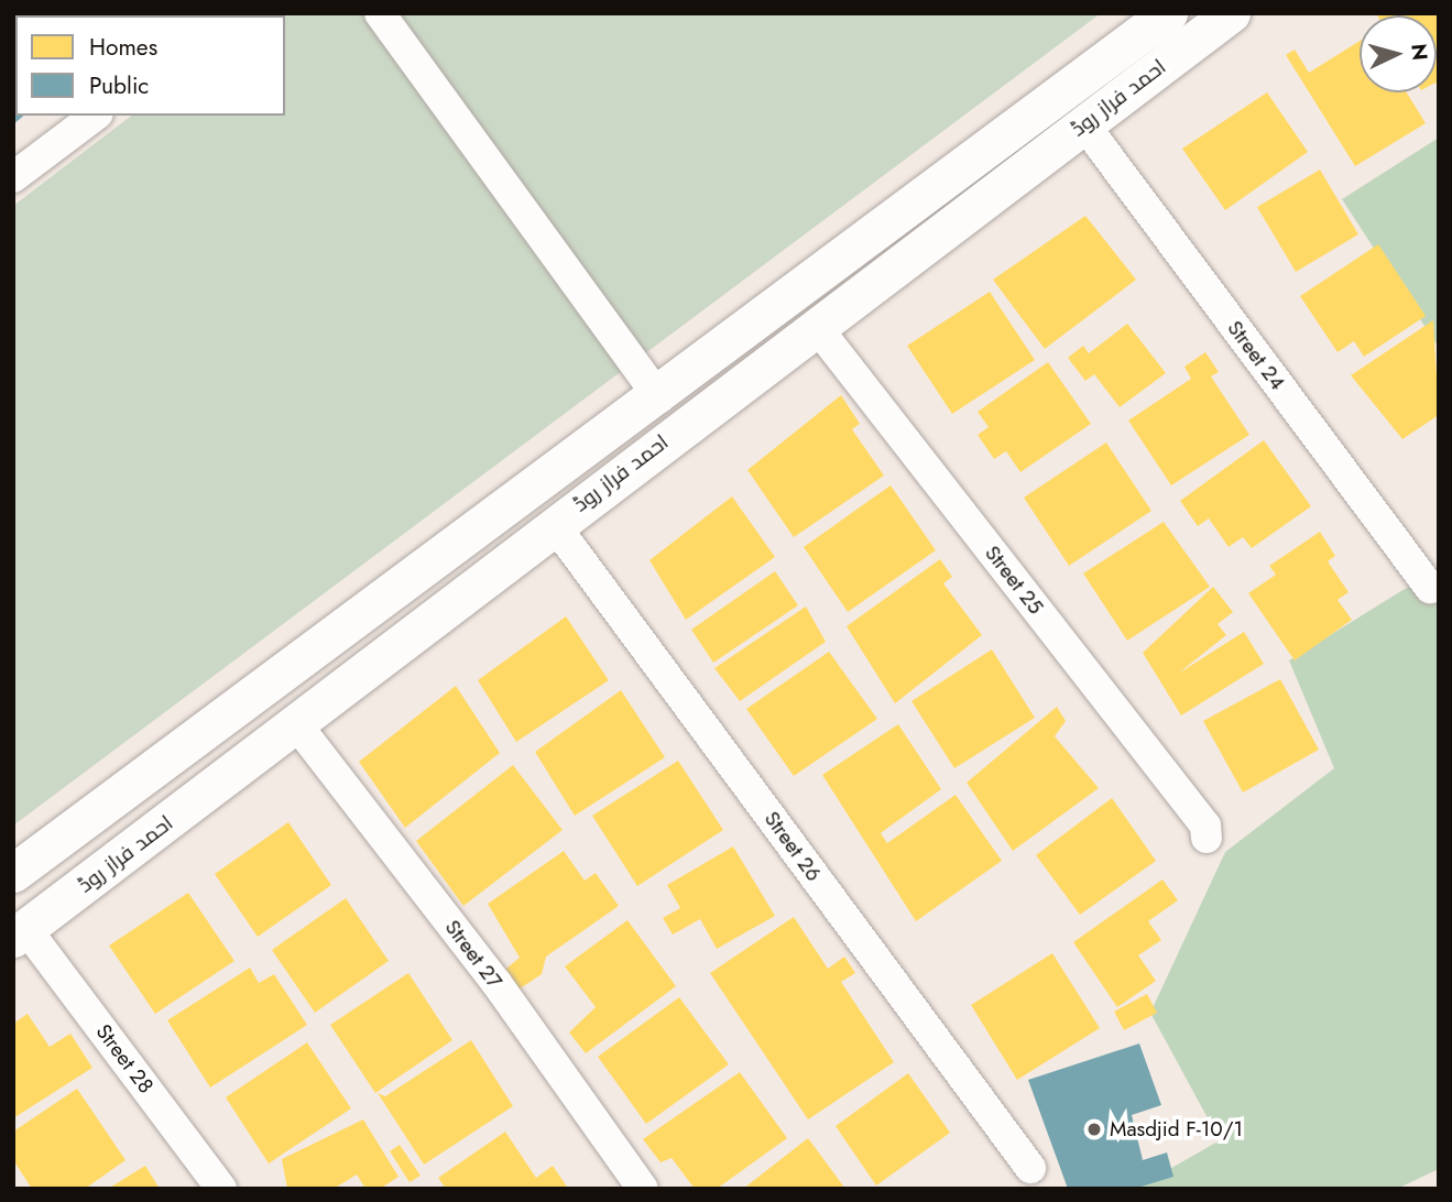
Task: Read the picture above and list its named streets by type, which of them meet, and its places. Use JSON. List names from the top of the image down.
{
  "streets": {
    "main road": ["احمد فراز روڈ"],
    "street": [
      "Street 24",
      "Street 25",
      "Street 26",
      "Street 27",
      "Street 28"
    ]
  },
  "crossings": [
    ["احمد فراز روڈ", "Street 24"],
    ["احمد فراز روڈ", "Street 25"],
    ["احمد فراز روڈ", "Street 26"],
    ["احمد فراز روڈ", "Street 27"],
    ["احمد فراز روڈ", "Street 28"]
  ],
  "places": ["Masdjid F-10/1"],
  "legend": ["Homes", "Public"],
  "north": "right"
}
